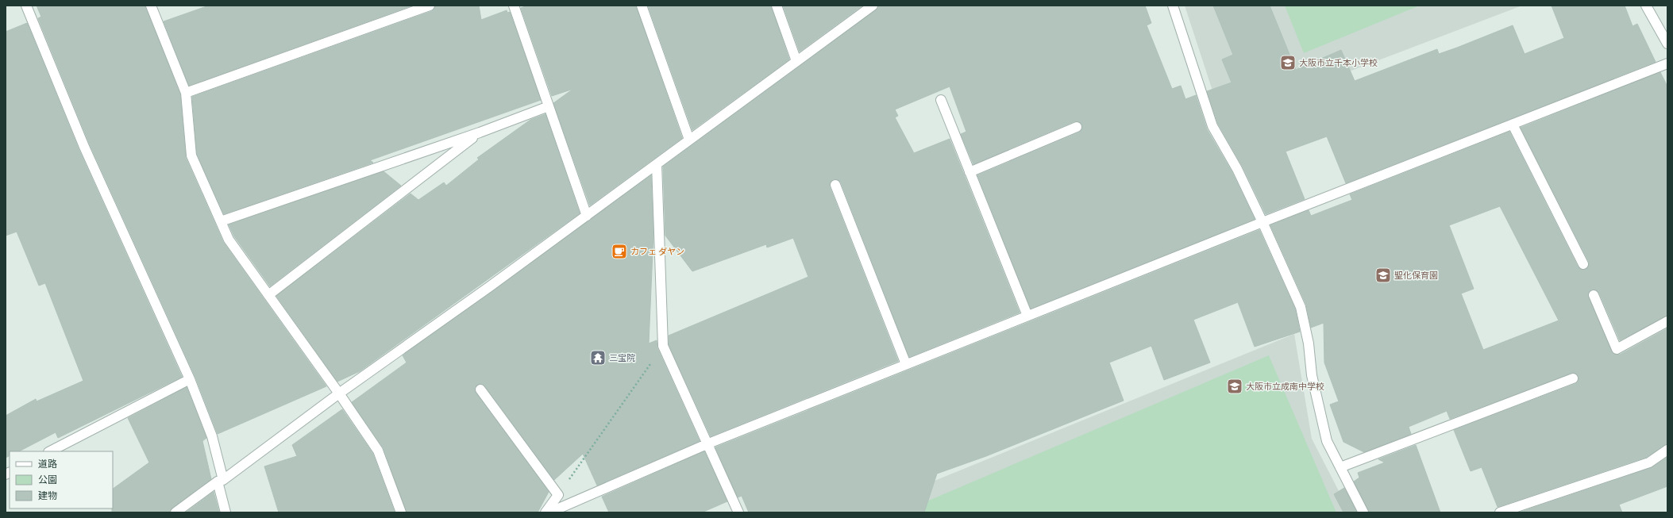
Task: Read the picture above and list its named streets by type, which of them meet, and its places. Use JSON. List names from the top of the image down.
{
  "places": {
    "school or university": ["大阪市立千本小学校", "聖化保育園", "大阪市立成南中学校"],
    "cafe": ["カフェ ダヤン"],
    "temple": ["三宝院"]
  },
  "legend": ["道路", "公園", "建物"]
}
